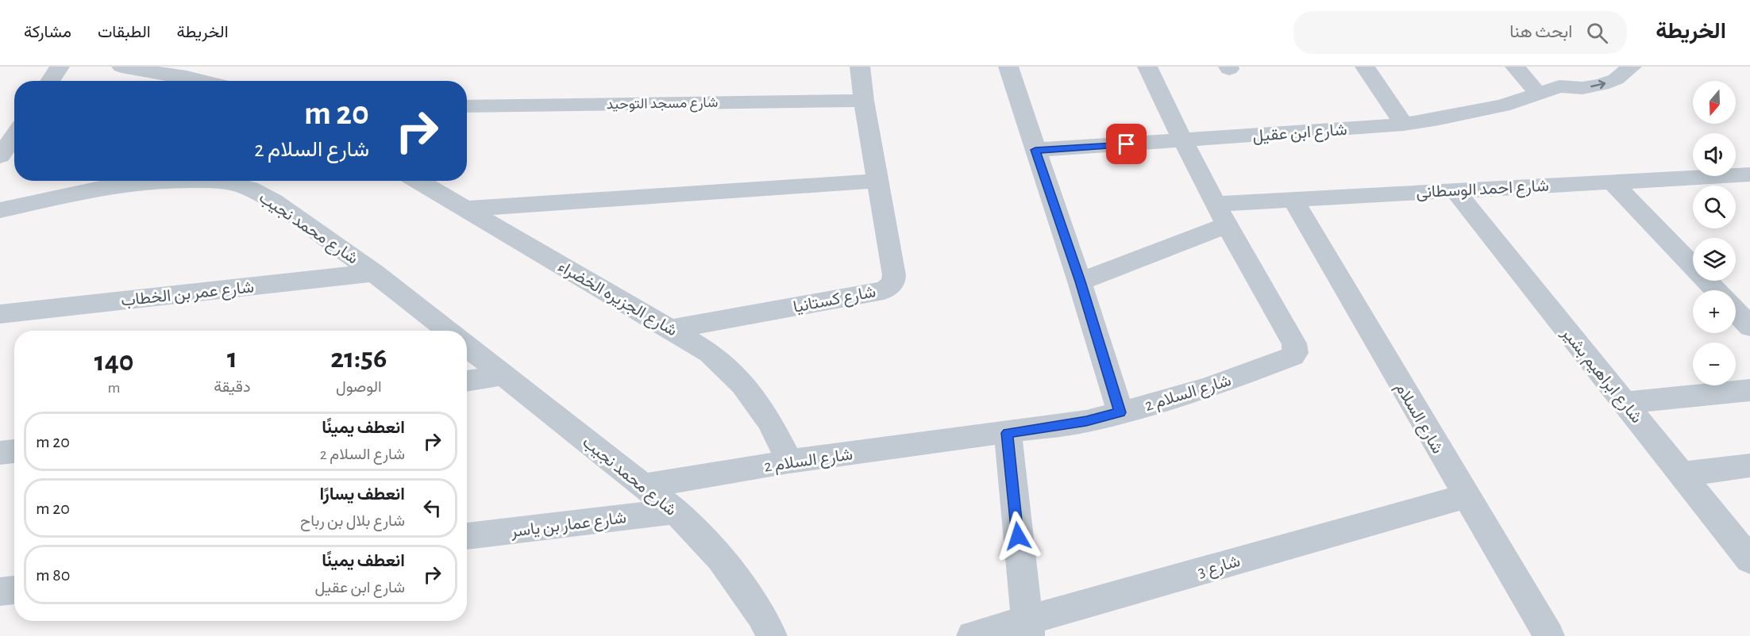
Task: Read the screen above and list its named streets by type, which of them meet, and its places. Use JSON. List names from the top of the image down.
{
  "streets": {
    "street": [
      "شارع مسجد التوحيد",
      "شارع ابن عقيل",
      "شارع احمد الوسطانى",
      "شارع محمد نجيب",
      "شارع عمر بن الخطاب",
      "شارع الجزيره الخضراء",
      "شارع كستانيا",
      "شارع ابراهيم بشير",
      "شارع السلام 2",
      "شارع السلام",
      "شارع عمار بن ياسر",
      "شارع 3"
    ]
  },
  "crossings": [
    ["شارع مسجد التوحيد", "شارع كستانيا"],
    ["شارع ابن عقيل", "شارع السلام 2"],
    ["شارع احمد الوسطانى", "شارع ابراهيم بشير"],
    ["شارع احمد الوسطانى", "شارع السلام 2"],
    ["شارع احمد الوسطانى", "شارع السلام"],
    ["شارع محمد نجيب", "شارع عمر بن الخطاب"],
    ["شارع محمد نجيب", "شارع السلام 2"],
    ["شارع محمد نجيب", "شارع عمار بن ياسر"],
    ["شارع الجزيره الخضراء", "شارع كستانيا"],
    ["شارع الجزيره الخضراء", "شارع السلام 2"],
    ["شارع السلام", "شارع 3"]
  ],
  "north": "bottom",
  "page": {
    "header": "الخريطة",
    "search": "ابحث هنا",
    "nav": ["الخريطة", "الطبقات", "مشاركة"],
    "map_buttons": ["+", "−"],
    "turn": ["20 m", "شارع السلام 2"],
    "eta": [
      "21:56",
      "الوصول",
      "1",
      "دقيقة",
      "140",
      "m"
    ],
    "list": [
      {
        "name": "انعطف يمينًا",
        "note": "شارع السلام 2",
        "value": "20 m"
      },
      {
        "name": "انعطف يسارًا",
        "note": "شارع بلال بن رباح",
        "value": "20 m"
      },
      {
        "name": "انعطف يمينًا",
        "note": "شارع ابن عقيل",
        "value": "80 m"
      }
    ]
  }
}
